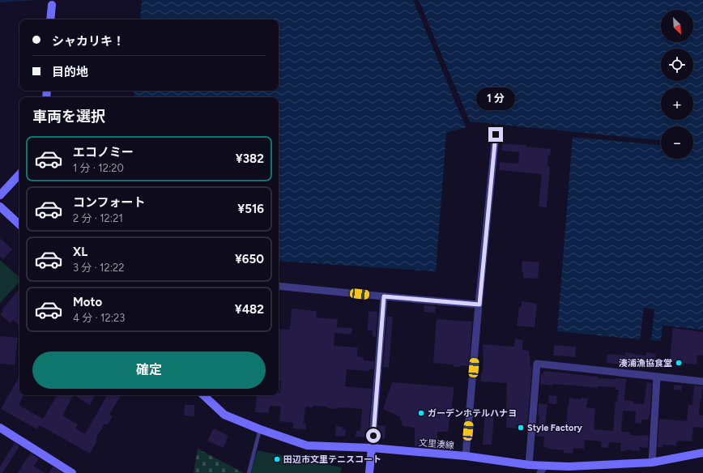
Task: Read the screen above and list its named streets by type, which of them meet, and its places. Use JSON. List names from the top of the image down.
{
  "streets": {
    "main road": ["文里湊線"]
  },
  "places": [
    "湊浦漁協食堂",
    "ガーデンホテルハナヨ",
    "Style Factory",
    "田辺市文里テニスコート"
  ],
  "north": "bottom right",
  "page": {
    "map_buttons": ["+", "−"],
    "banner": ["シャカリキ！", "目的地"],
    "bubble": "1 分",
    "heading": "車両を選択",
    "list": [
      {
        "name": "エコノミー",
        "note": "1 分 · 12:20",
        "value": "¥382"
      },
      {
        "name": "コンフォート",
        "note": "2 分 · 12:21",
        "value": "¥516"
      },
      {
        "name": "XL",
        "note": "3 分 · 12:22",
        "value": "¥650"
      },
      {
        "name": "Moto",
        "note": "4 分 · 12:23",
        "value": "¥482"
      }
    ],
    "buttons": "確定"
  }
}
